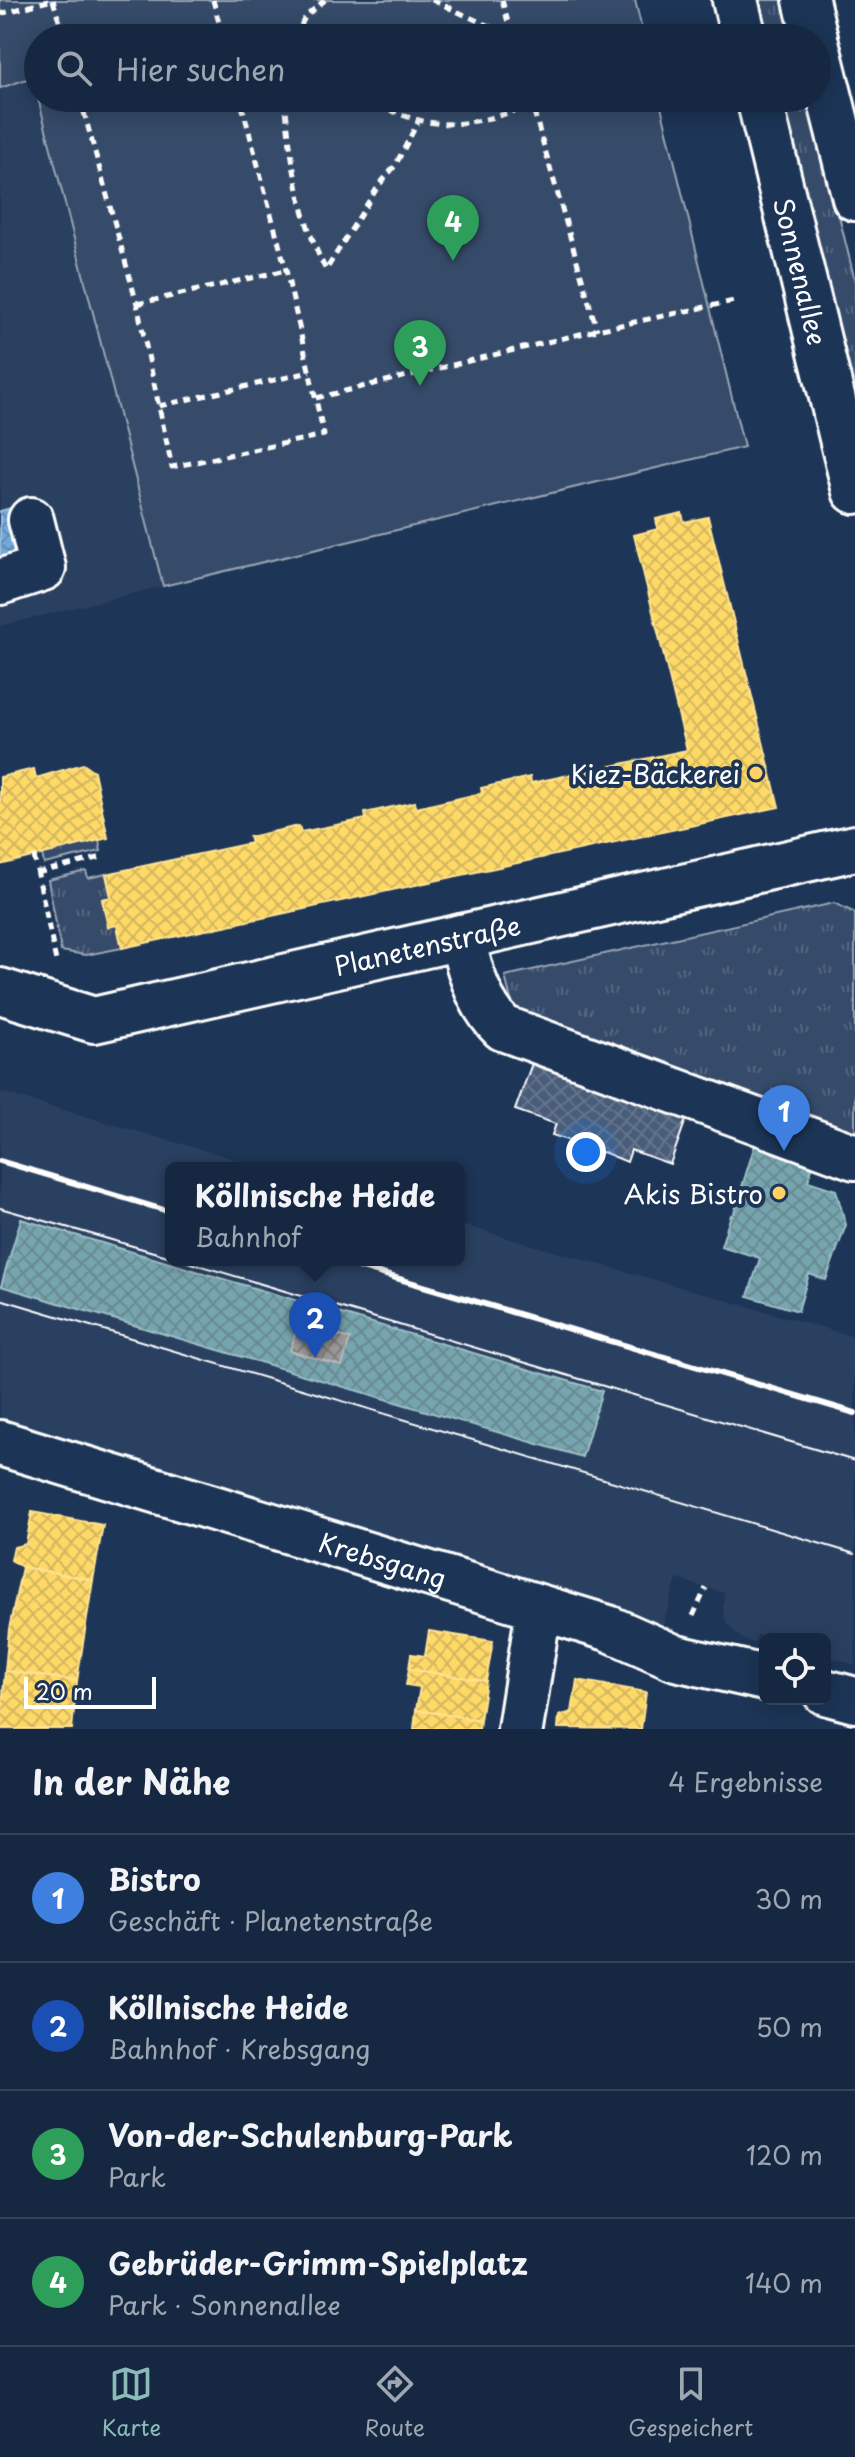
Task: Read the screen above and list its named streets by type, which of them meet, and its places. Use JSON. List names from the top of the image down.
{
  "streets": {
    "street": ["Sonnenallee", "Planetenstraße", "Krebsgang"]
  },
  "places": ["Kiez-Bäckerei", "Akis Bistro"],
  "scale_bar": "20 m",
  "page": {
    "search": "Hier suchen",
    "pins": [
      "4",
      "3",
      "1",
      "2"
    ],
    "popup": ["Köllnische Heide", "Bahnhof"],
    "scale": "20 m",
    "heading": ["In der Nähe", "4 Ergebnisse"],
    "list": [
      {
        "mark": "1",
        "name": "Bistro",
        "note": "Geschäft · Planetenstraße",
        "value": "30 m"
      },
      {
        "mark": "2",
        "name": "Köllnische Heide",
        "note": "Bahnhof · Krebsgang",
        "value": "50 m"
      },
      {
        "mark": "3",
        "name": "Von-der-Schulenburg-Park",
        "note": "Park",
        "value": "120 m"
      },
      {
        "mark": "4",
        "name": "Gebrüder-Grimm-Spielplatz",
        "note": "Park · Sonnenallee",
        "value": "140 m"
      }
    ],
    "nav": ["Karte", "Route", "Gespeichert"]
  }
}
